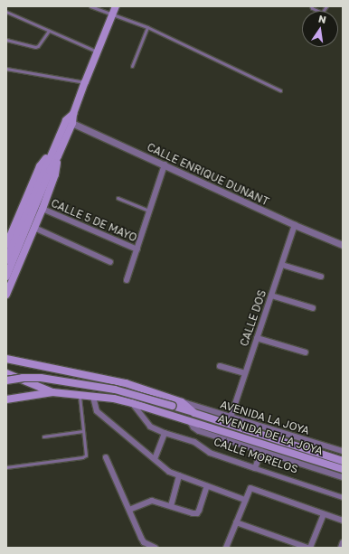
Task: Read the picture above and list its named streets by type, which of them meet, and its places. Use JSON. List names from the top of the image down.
{
  "streets": {
    "main road": ["AVENIDA DE LA JOYA"],
    "street": [
      "CALLE ENRIQUE DUNANT",
      "CALLE 5 DE MAYO",
      "CALLE DOS",
      "AVENIDA LA JOYA",
      "CALLE MORELOS"
    ]
  },
  "crossings": [
    ["CALLE ENRIQUE DUNANT", "CALLE DOS"],
    ["CALLE DOS", "AVENIDA LA JOYA"]
  ],
  "north": "top"
}
